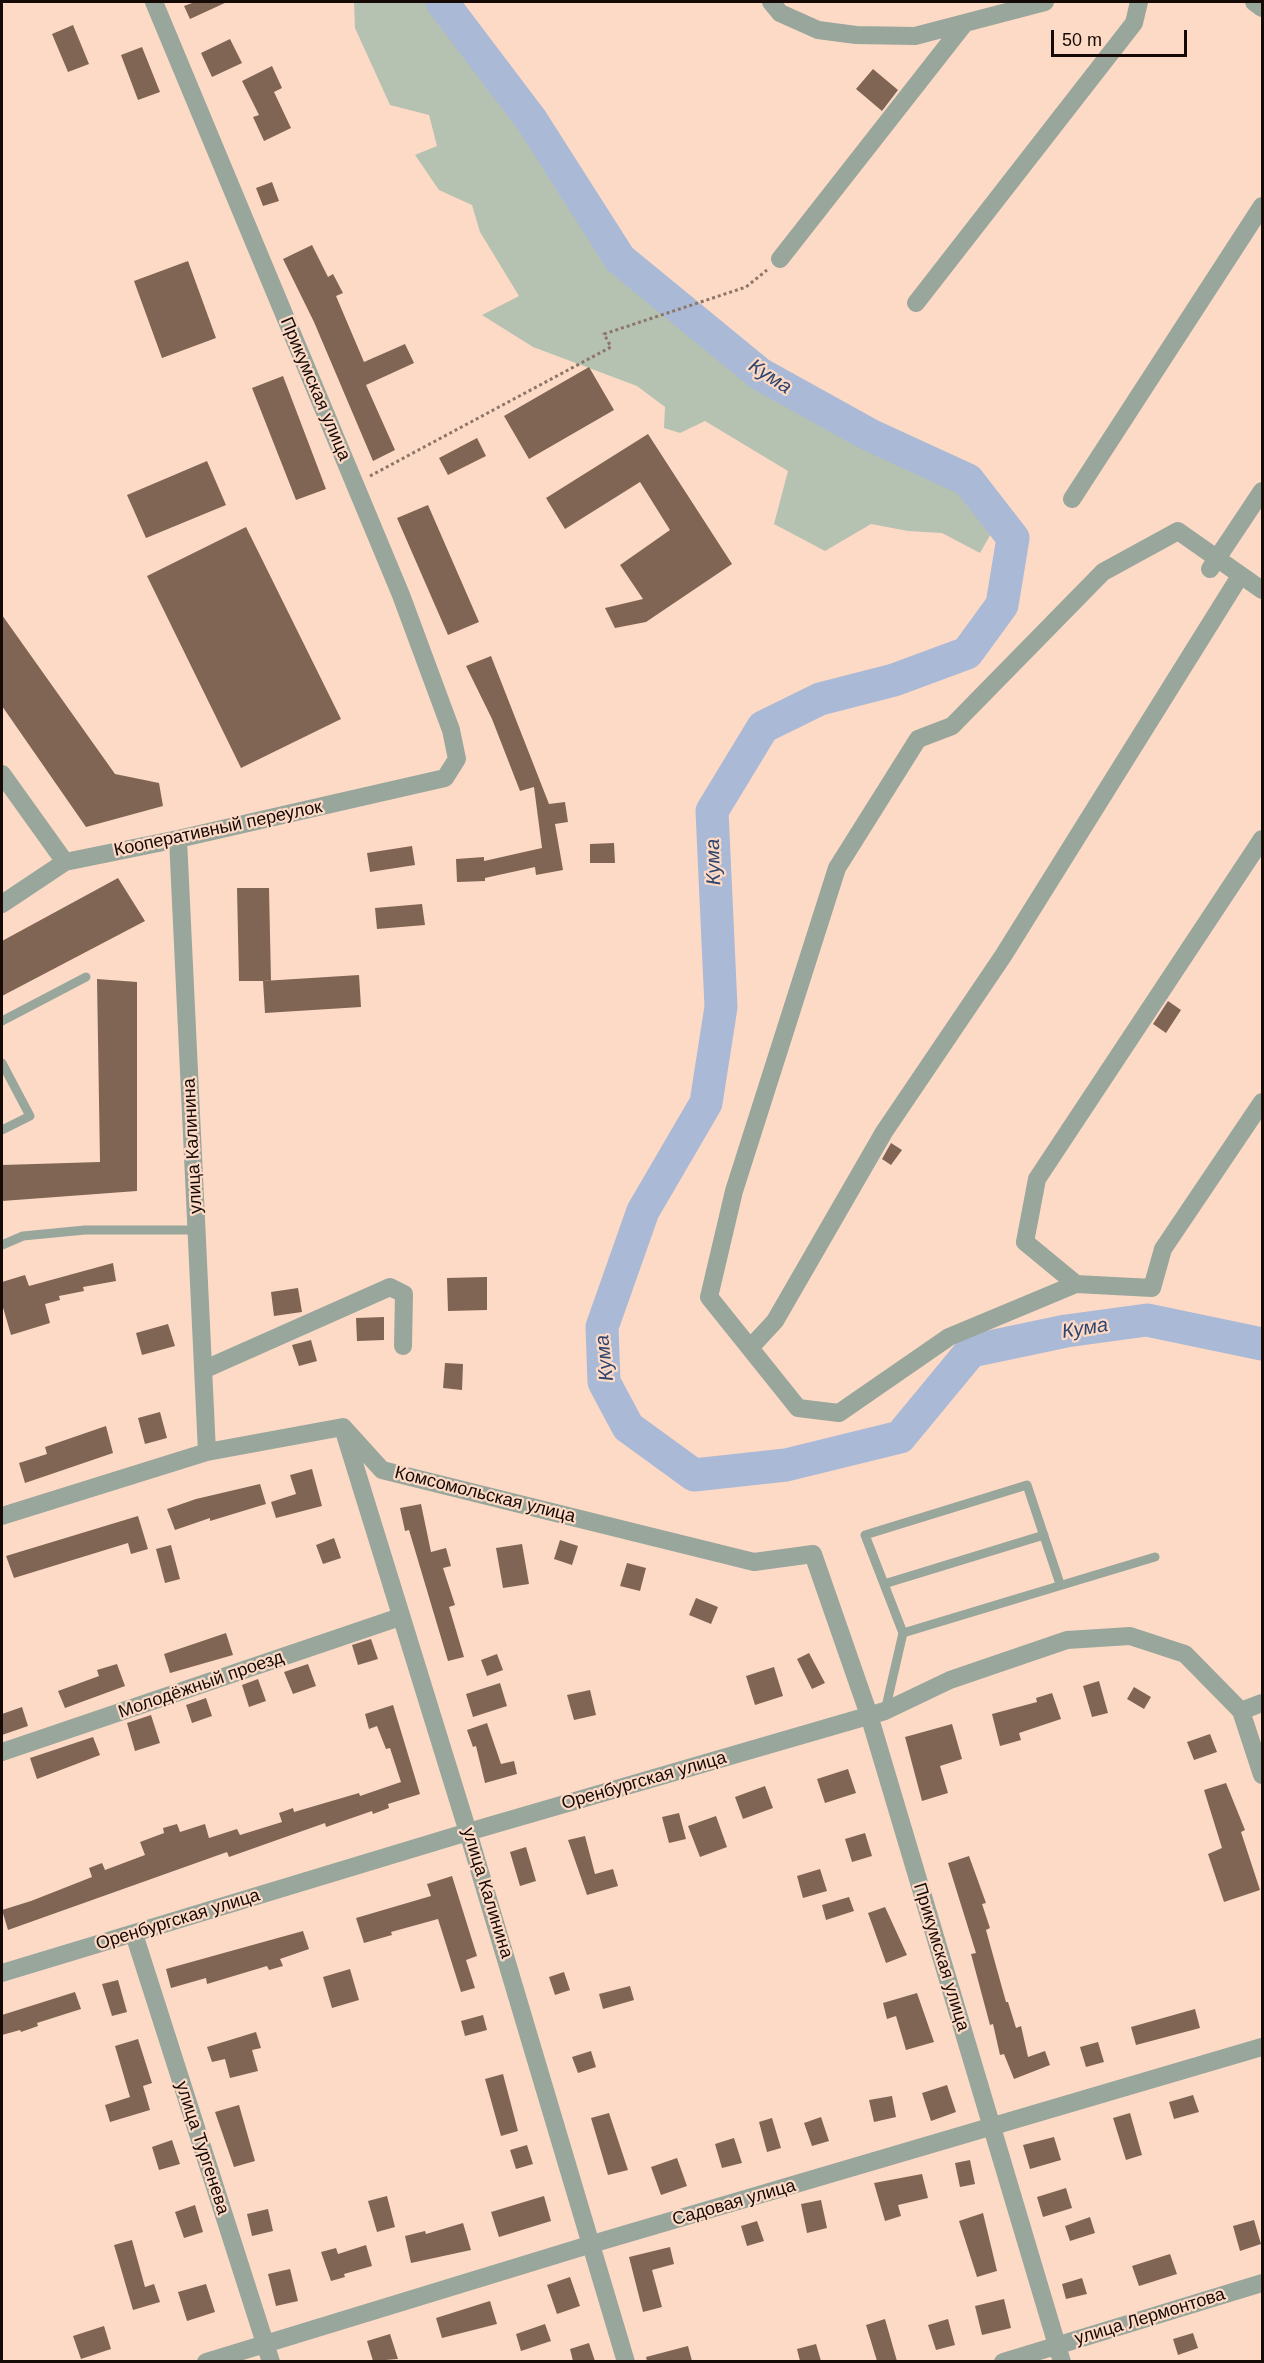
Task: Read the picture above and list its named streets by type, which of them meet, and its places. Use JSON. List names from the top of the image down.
{
  "streets": {
    "street": [
      "Прикумская улица",
      "Кооперативный переулок",
      "улица Калинина",
      "Комсомольская улица",
      "Молодёжный проезд",
      "Оренбургская улица",
      "улица Тургенева",
      "Садовая улица",
      "улица Лермонтова"
    ]
  },
  "crossings": [
    ["Прикумская улица", "Кооперативный переулок"],
    ["Прикумская улица", "Комсомольская улица"],
    ["Прикумская улица", "Оренбургская улица"],
    ["Прикумская улица", "Садовая улица"],
    ["Прикумская улица", "улица Лермонтова"],
    ["Кооперативный переулок", "улица Калинина"],
    ["улица Калинина", "Комсомольская улица"],
    ["улица Калинина", "Молодёжный проезд"],
    ["улица Калинина", "Оренбургская улица"],
    ["улица Калинина", "Садовая улица"],
    ["Оренбургская улица", "улица Тургенева"],
    ["улица Тургенева", "Садовая улица"]
  ],
  "water": ["Кума"],
  "scale_bar": "50 m"
}
